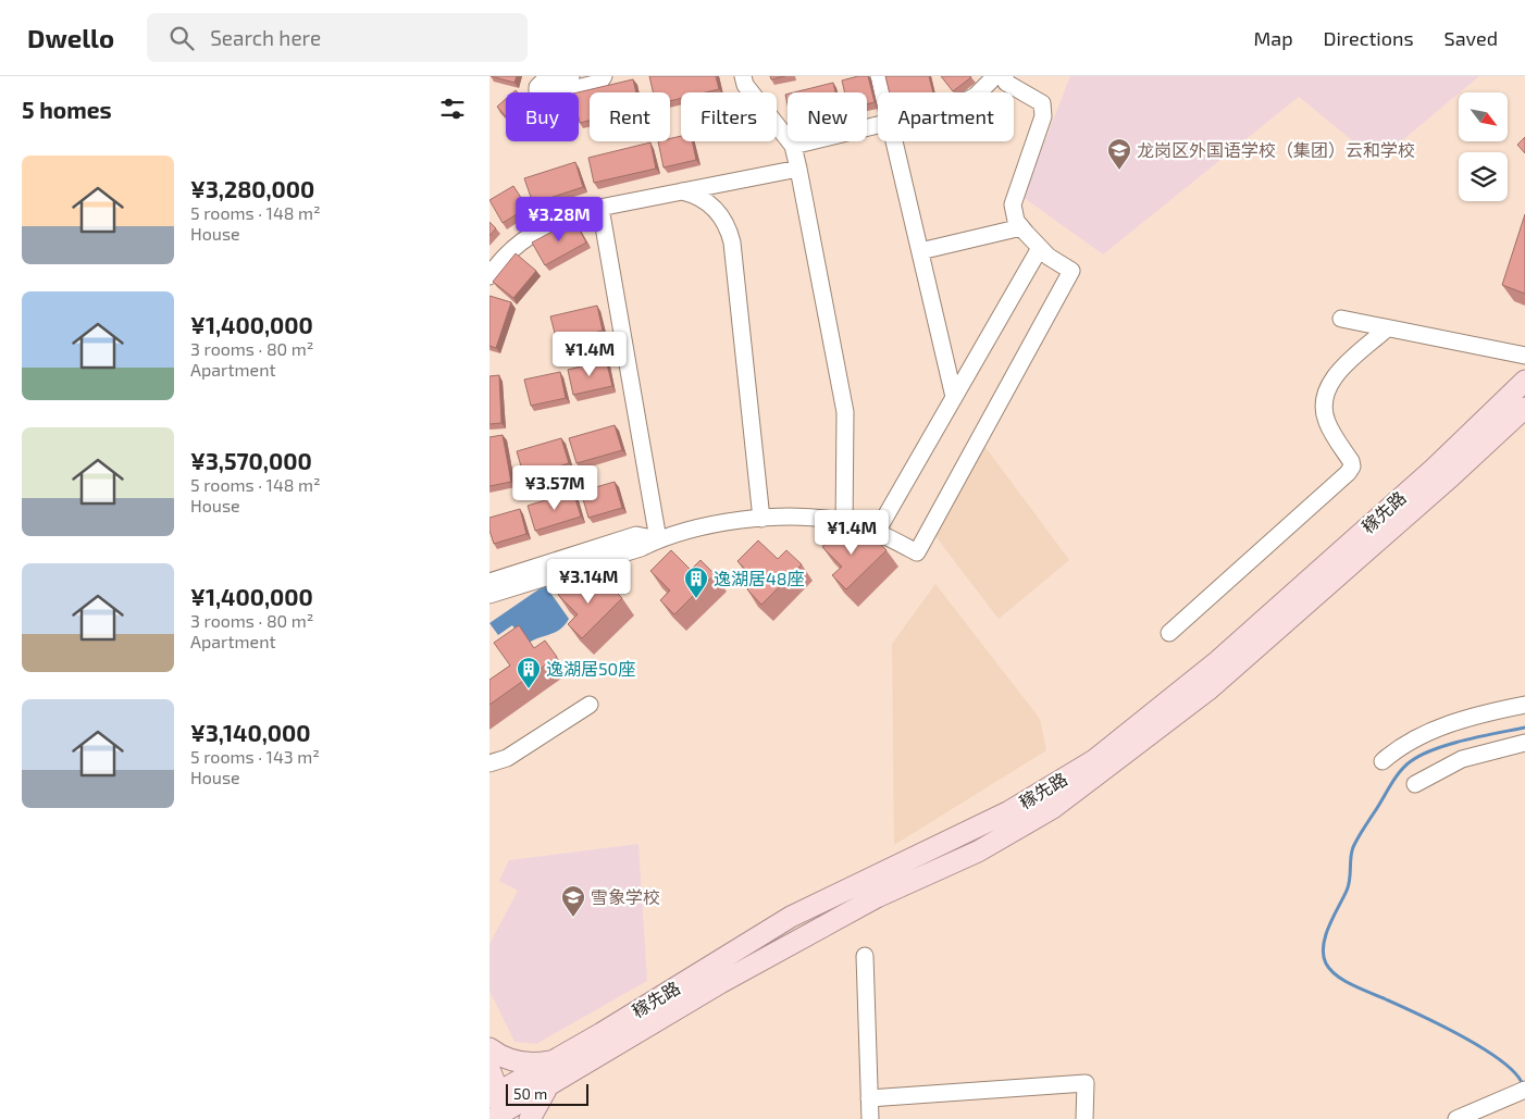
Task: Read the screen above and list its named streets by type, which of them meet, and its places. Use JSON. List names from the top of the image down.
{
  "streets": {
    "main road": ["稼先路"]
  },
  "places": {
    "school or university": ["龙岗区外国语学校（集团）云和学校", "雪象学校"],
    "building": ["逸湖居48座", "逸湖居50座"]
  },
  "scale_bar": "50 m",
  "north": "bottom right",
  "page": {
    "header": "Dwello",
    "search": "Search here",
    "nav": ["Map", "Directions", "Saved"],
    "heading": "5 homes",
    "chip": [
      "Buy",
      "Rent",
      "Filters",
      "New",
      "Apartment"
    ],
    "list": [
      {
        "name": "¥3,280,000",
        "note": "5 rooms · 148 m² · House"
      },
      {
        "name": "¥1,400,000",
        "note": "3 rooms · 80 m² · Apartment"
      },
      {
        "name": "¥3,570,000",
        "note": "5 rooms · 148 m² · House"
      },
      {
        "name": "¥1,400,000",
        "note": "3 rooms · 80 m² · Apartment"
      },
      {
        "name": "¥3,140,000",
        "note": "5 rooms · 143 m² · House"
      }
    ],
    "price": [
      "¥3.28M",
      "¥1.4M",
      "¥3.57M",
      "¥1.4M",
      "¥3.14M"
    ],
    "scale": "50 m"
  }
}
